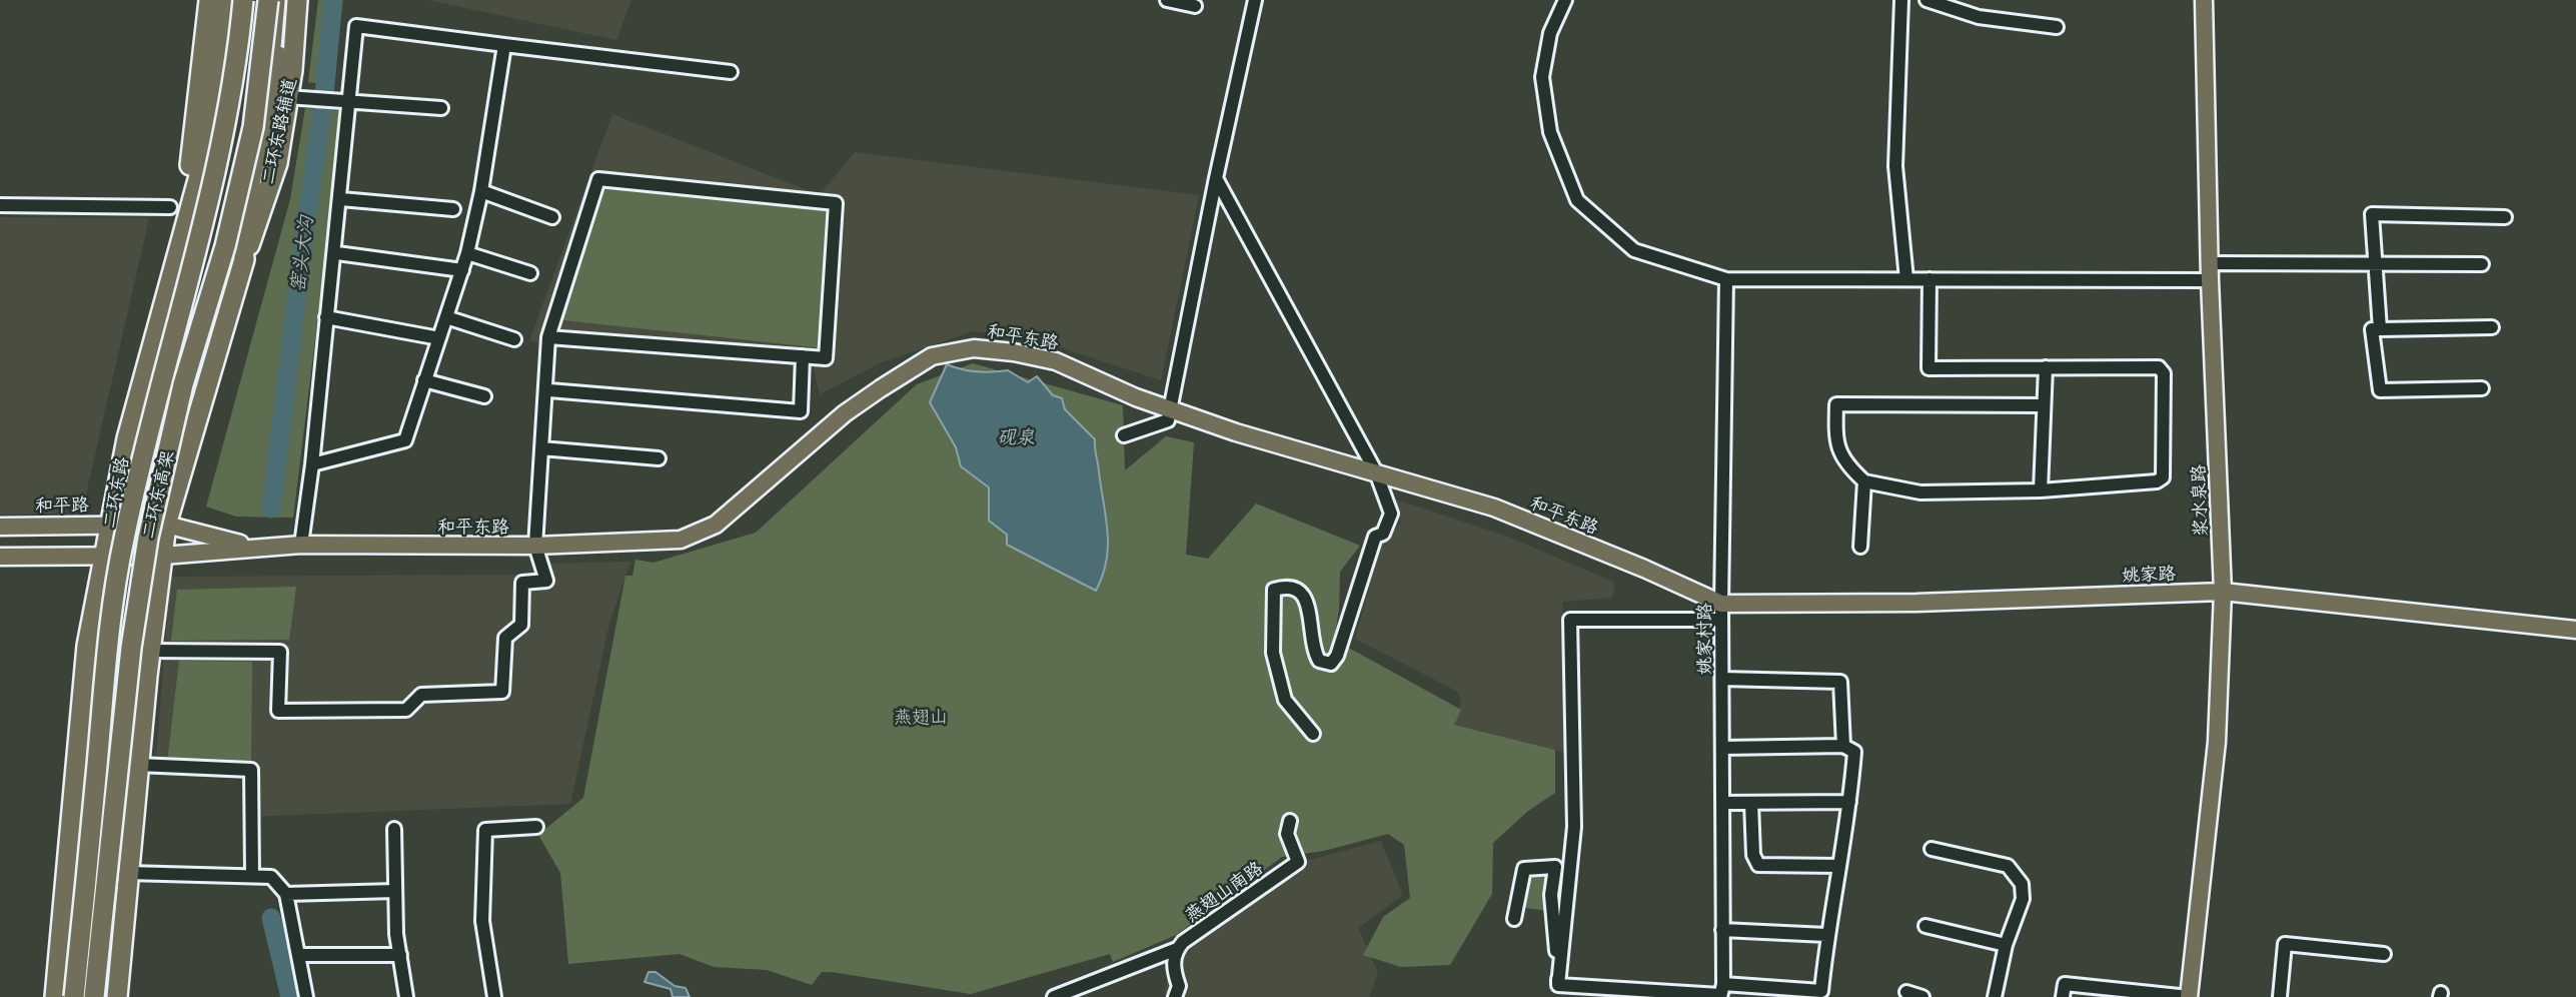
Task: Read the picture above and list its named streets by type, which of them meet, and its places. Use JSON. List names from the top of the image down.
{
  "streets": {
    "highway": ["二环东路辅道", "二环东路", "二环东高架"],
    "main road": [
      "和平东路",
      "浆水泉路",
      "和平路",
      "姚家路"
    ],
    "street": ["姚家村路", "燕翅山南路"]
  },
  "crossings": [
    ["和平东路", "和平路"],
    ["和平东路", "姚家路"],
    ["和平东路", "姚家村路"],
    ["二环东路", "和平路"],
    ["浆水泉路", "姚家路"],
    ["姚家路", "姚家村路"]
  ],
  "water": ["窑头大沟", "砚泉"],
  "parks": ["燕翅山"]
}
